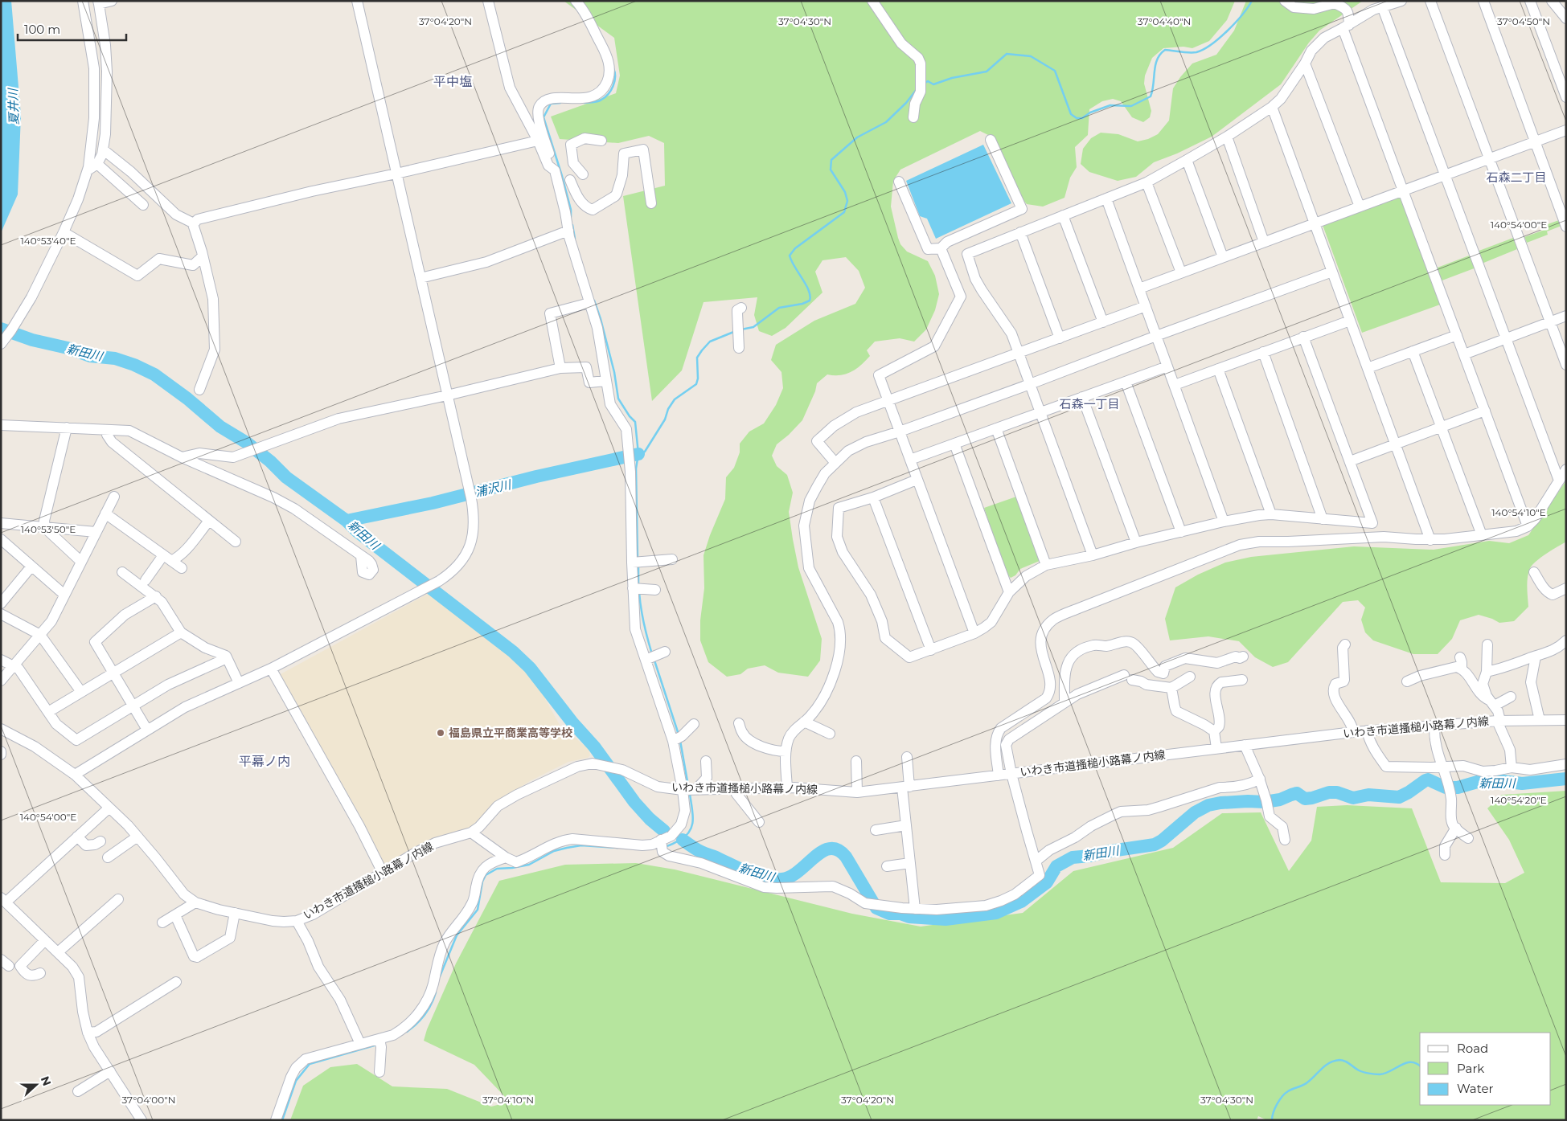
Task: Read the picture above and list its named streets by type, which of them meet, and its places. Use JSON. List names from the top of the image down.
{
  "streets": {
    "street": ["いわき市道搔槌小路幕ノ内線"]
  },
  "districts": [
    "平中塩",
    "石森二丁目",
    "石森一丁目",
    "平幕ノ内"
  ],
  "water": ["夏井川", "新田川", "浦沢川"],
  "places": ["福島県立平商業高等学校"],
  "legend": ["Road", "Park", "Water"],
  "scale_bar": "100 m",
  "north": "right",
  "coordinates": [
    "37°04'50\"N",
    "37°04'20\"N",
    "37°04'30\"N",
    "37°04'40\"N",
    "140°54'00\"E",
    "140°53'40\"E",
    "140°54'10\"E",
    "140°53'50\"E",
    "140°54'20\"E",
    "37°04'00\"N",
    "37°04'10\"N"
  ]
}
